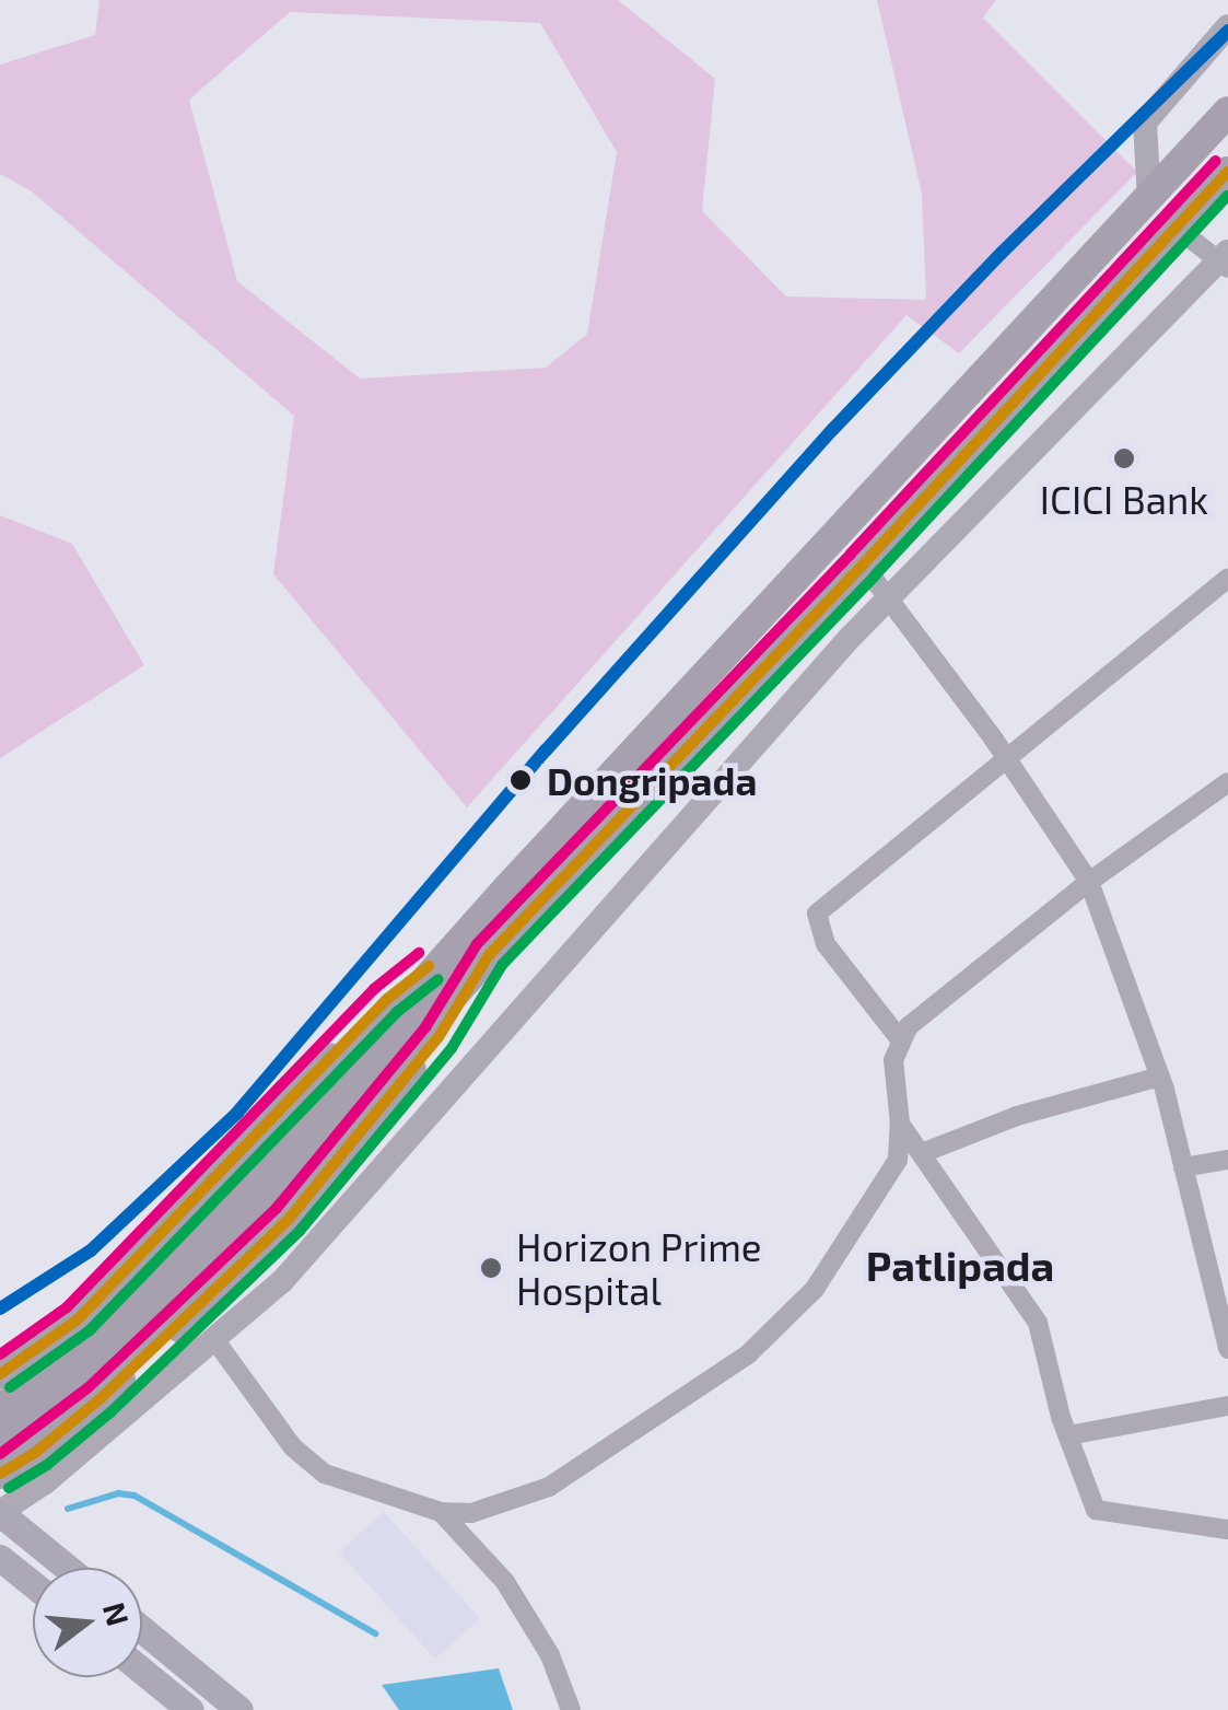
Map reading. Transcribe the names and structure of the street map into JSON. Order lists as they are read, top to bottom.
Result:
{
  "districts": ["Patlipada"],
  "places": ["ICICI Bank", "Dongripada", "Horizon Prime Hospital"],
  "north": "right"
}
